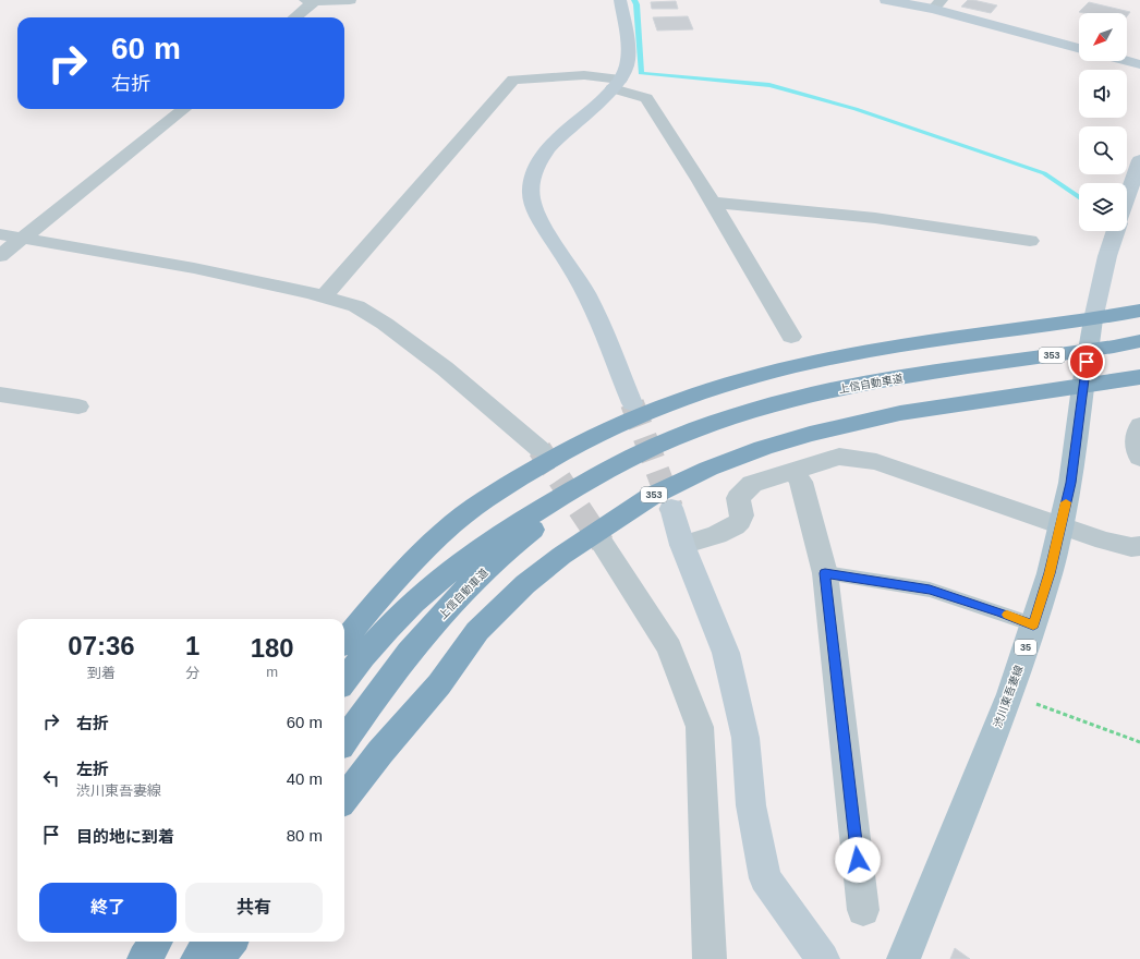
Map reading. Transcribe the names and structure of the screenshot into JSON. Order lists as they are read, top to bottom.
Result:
{
  "streets": {
    "highway": ["353", "上信自動車道"],
    "main road": ["35", "渋川東吾妻線"]
  },
  "crossings": [
    ["353", "渋川東吾妻線"]
  ],
  "north": "bottom left",
  "page": {
    "turn": ["60 m", "右折"],
    "eta": [
      "07:36",
      "到着",
      "1",
      "分",
      "180",
      "m"
    ],
    "list": [
      {
        "name": "右折",
        "value": "60 m"
      },
      {
        "name": "左折",
        "note": "渋川東吾妻線",
        "value": "40 m"
      },
      {
        "name": "目的地に到着",
        "value": "80 m"
      }
    ],
    "buttons": ["終了", "共有"]
  }
}
